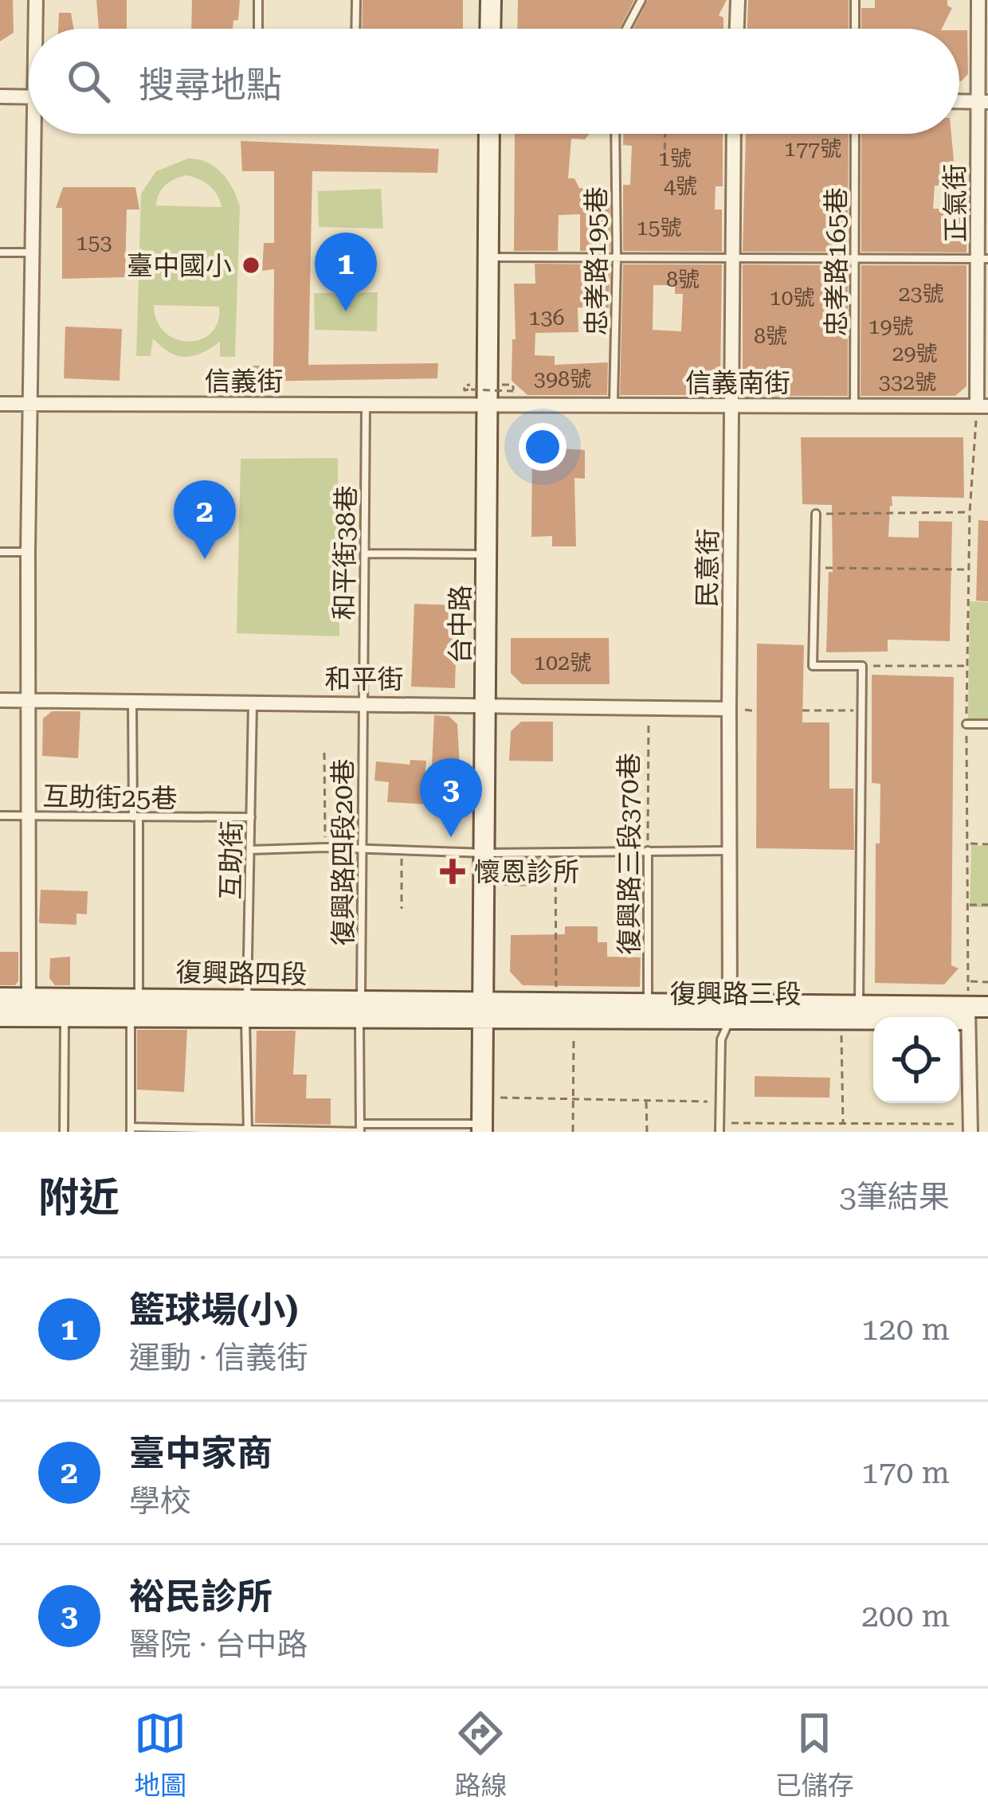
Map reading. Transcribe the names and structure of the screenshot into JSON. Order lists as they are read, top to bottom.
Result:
{
  "streets": {
    "main road": ["台中路", "復興路四段", "復興路三段"],
    "street": [
      "正氣街",
      "信義街",
      "信義南街",
      "民意街",
      "和平街"
    ],
    "lane": [
      "忠孝路195巷",
      "忠孝路165巷",
      "和平街38巷",
      "互助街25巷",
      "復興路四段20巷",
      "復興路三段370巷",
      "互助街"
    ]
  },
  "crossings": [
    ["正氣街", "信義南街"],
    ["忠孝路195巷", "信義南街"],
    ["忠孝路165巷", "信義南街"],
    ["信義街", "信義南街"],
    ["信義街", "和平街38巷"],
    ["信義街", "台中路"],
    ["信義南街", "民意街"],
    ["信義南街", "台中路"],
    ["和平街38巷", "和平街"],
    ["和平街38巷", "復興路四段20巷"],
    ["民意街", "和平街"],
    ["民意街", "復興路三段"],
    ["台中路", "和平街"],
    ["台中路", "復興路四段"],
    ["台中路", "復興路三段"],
    ["和平街", "復興路四段20巷"],
    ["和平街", "復興路三段370巷"],
    ["和平街", "互助街"],
    ["互助街25巷", "互助街"],
    ["復興路四段20巷", "復興路四段"],
    ["復興路三段370巷", "復興路三段"],
    ["互助街", "復興路四段"],
    ["復興路四段", "復興路三段"]
  ],
  "places": {
    "other": ["臺中國小"],
    "health": ["懷恩診所"]
  },
  "house_numbers": [
    "177號",
    "1號",
    "4號",
    "15號",
    "153",
    "8號",
    "23號",
    "10號",
    "136",
    "19號",
    "8號",
    "29號",
    "398號",
    "332號",
    "102號"
  ],
  "page": {
    "search": "搜尋地點",
    "pins": ["1", "2", "3"],
    "heading": ["附近", "3筆結果"],
    "list": [
      {
        "mark": "1",
        "name": "籃球場(小)",
        "note": "運動 · 信義街",
        "value": "120 m"
      },
      {
        "mark": "2",
        "name": "臺中家商",
        "note": "學校",
        "value": "170 m"
      },
      {
        "mark": "3",
        "name": "裕民診所",
        "note": "醫院 · 台中路",
        "value": "200 m"
      }
    ],
    "nav": ["地圖", "路線", "已儲存"]
  }
}
